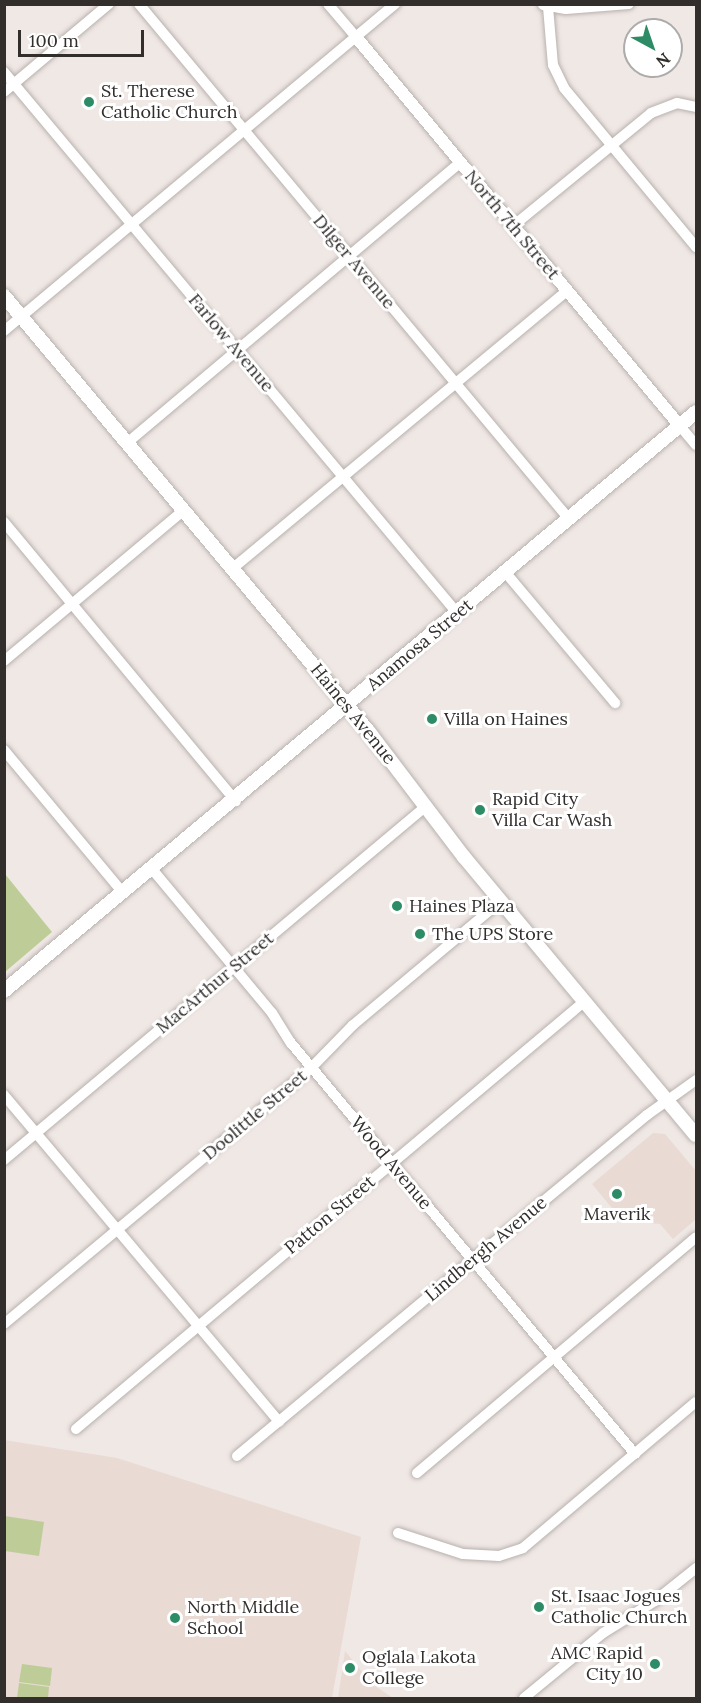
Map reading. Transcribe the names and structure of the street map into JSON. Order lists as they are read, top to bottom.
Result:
{
  "streets": {
    "main road": ["Anamosa Street", "Haines Avenue"],
    "street": [
      "North 7th Street",
      "Dilger Avenue",
      "Farlow Avenue",
      "MacArthur Street",
      "Doolittle Street",
      "Wood Avenue",
      "Patton Street",
      "Lindbergh Avenue"
    ]
  },
  "crossings": [
    ["North 7th Street", "Anamosa Street"],
    ["Dilger Avenue", "Anamosa Street"],
    ["Farlow Avenue", "Anamosa Street"],
    ["Anamosa Street", "Haines Avenue"],
    ["Anamosa Street", "Wood Avenue"],
    ["Haines Avenue", "MacArthur Street"],
    ["Haines Avenue", "Doolittle Street"],
    ["Haines Avenue", "Patton Street"],
    ["Haines Avenue", "Lindbergh Avenue"],
    ["MacArthur Street", "Wood Avenue"],
    ["Doolittle Street", "Wood Avenue"],
    ["Wood Avenue", "Patton Street"],
    ["Wood Avenue", "Lindbergh Avenue"]
  ],
  "places": [
    "St. Therese Catholic Church",
    "Villa on Haines",
    "Rapid City Villa Car Wash",
    "Haines Plaza",
    "The UPS Store",
    "Maverik",
    "St. Isaac Jogues Catholic Church",
    "North Middle School",
    "AMC Rapid City 10",
    "Oglala Lakota College"
  ],
  "scale_bar": "100 m",
  "north": "bottom right"
}
